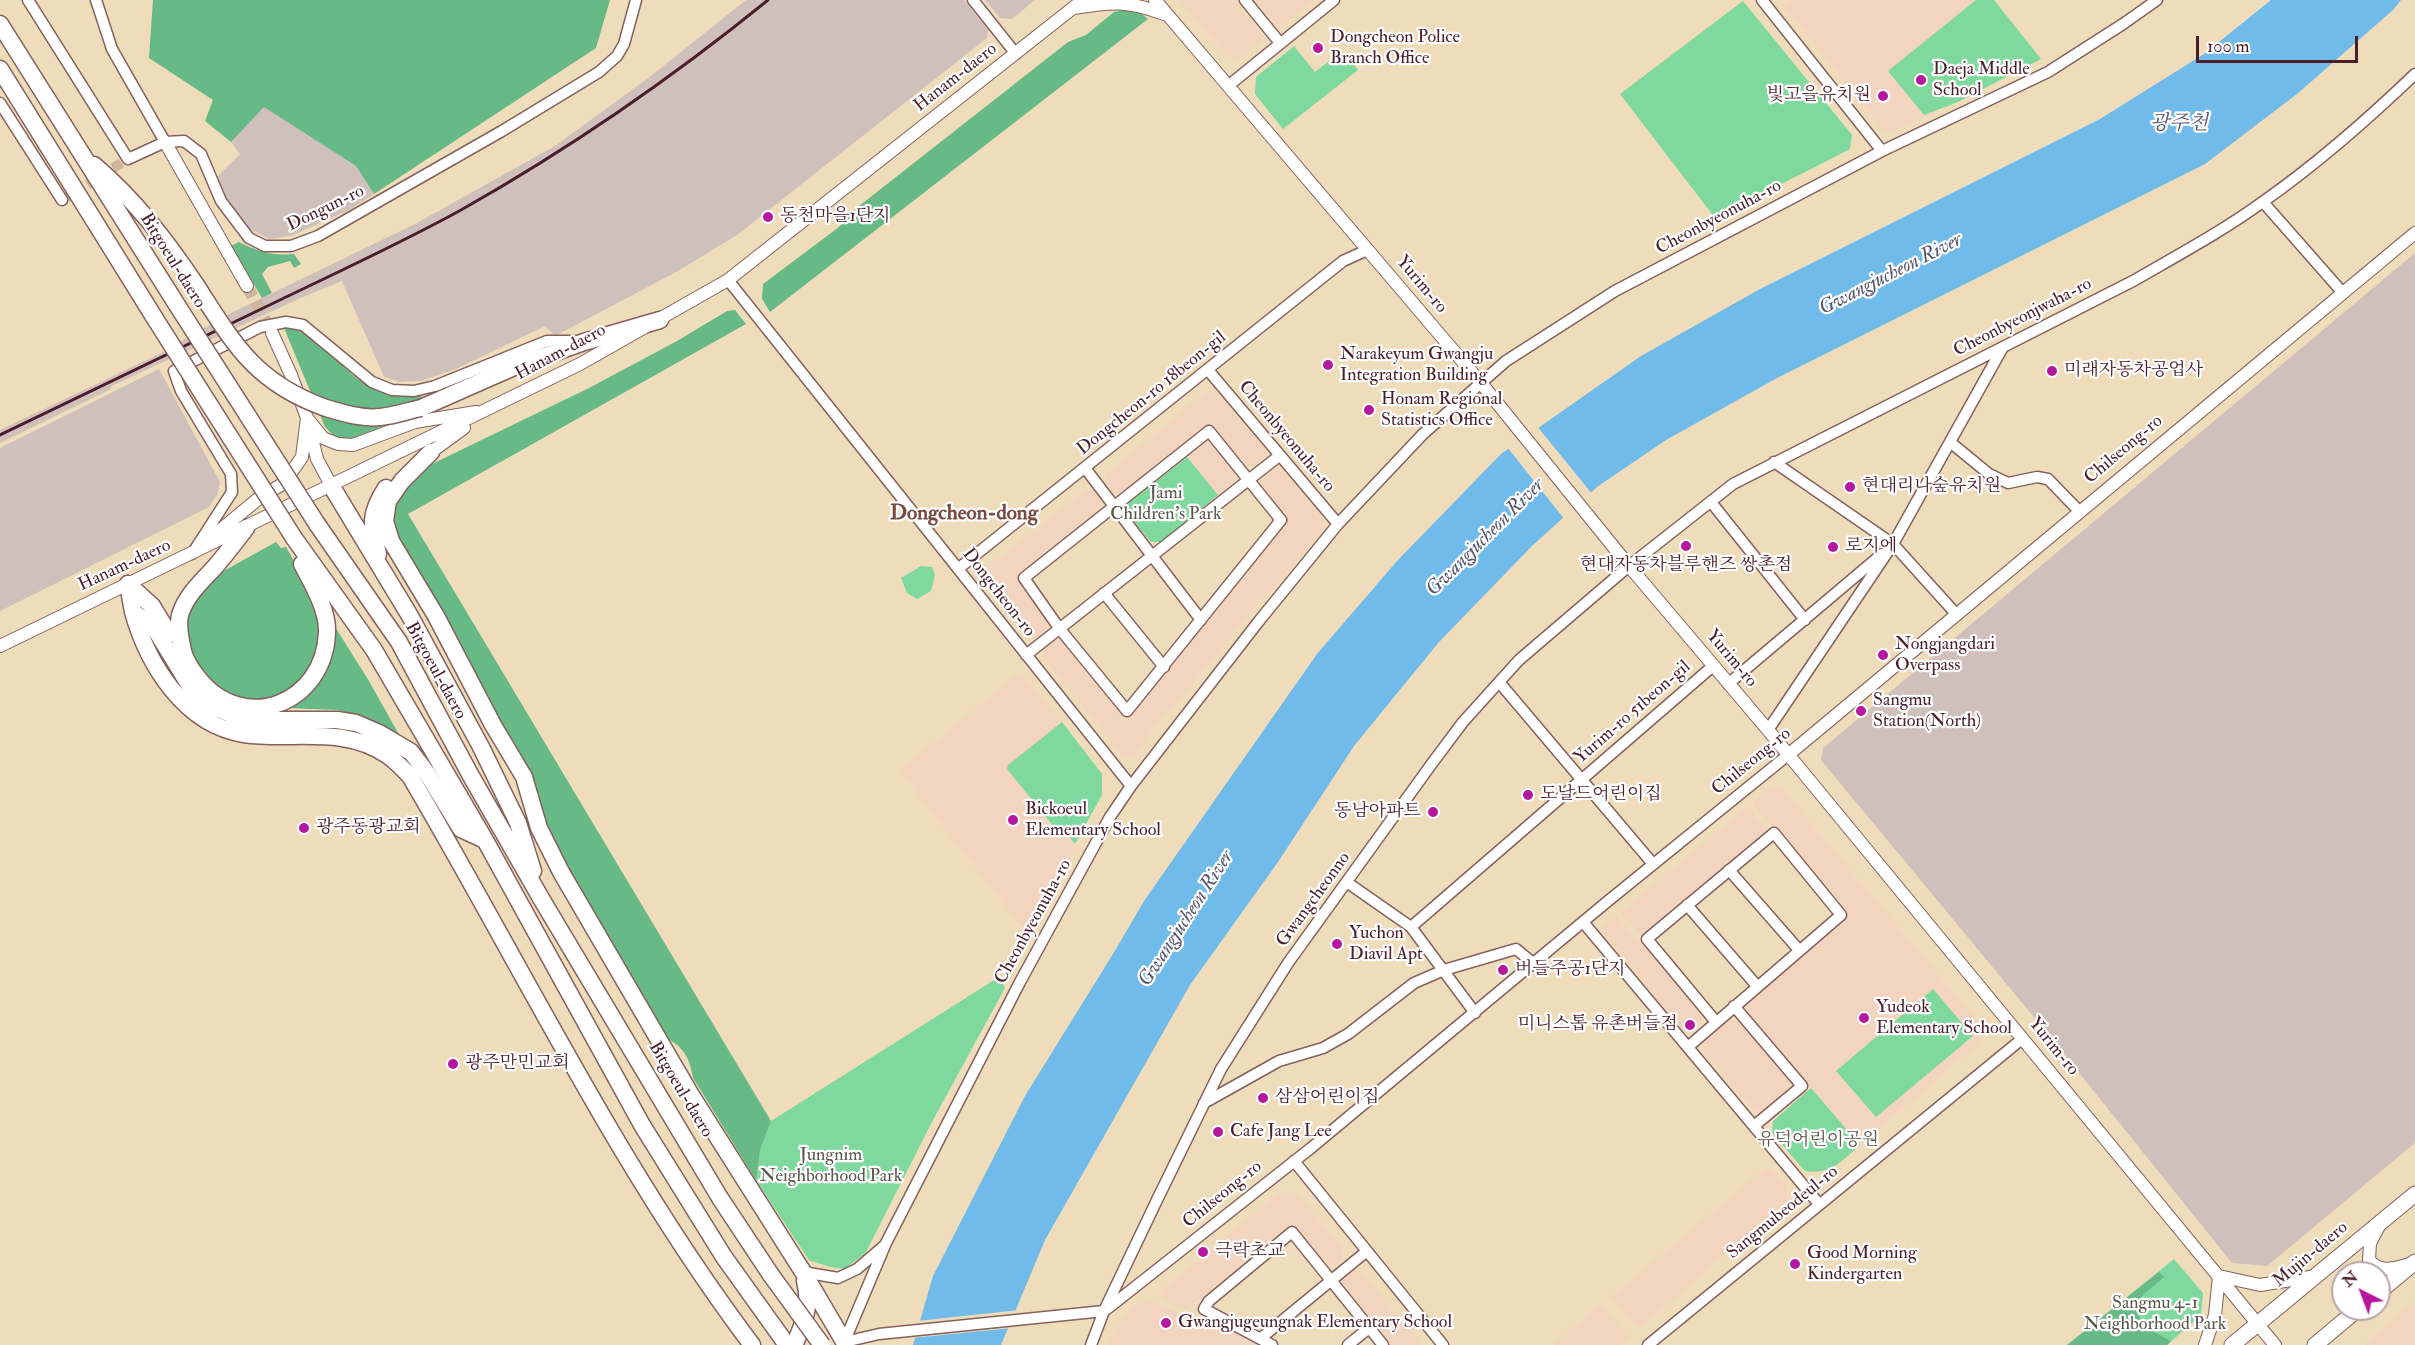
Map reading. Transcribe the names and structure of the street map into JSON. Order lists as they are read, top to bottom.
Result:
{
  "streets": {
    "highway": ["Bitgoeul-daero"],
    "main road": ["Mujin-daero"],
    "street": [
      "Hanam-daero",
      "Dongun-ro",
      "Cheonbyeonuha-ro",
      "Yurim-ro",
      "Cheonbyeonjwaha-ro",
      "Dongcheon-ro 18beon-gil",
      "Chilseong-ro",
      "Dongcheon-ro",
      "Yurim-ro 51beon-gil",
      "Gwangcheonno",
      "Sangmubeodeul-ro"
    ]
  },
  "crossings": [
    ["Hanam-daero", "Dongcheon-ro"],
    ["Cheonbyeonuha-ro", "Yurim-ro"],
    ["Cheonbyeonuha-ro", "Dongcheon-ro 18beon-gil"],
    ["Cheonbyeonuha-ro", "Dongcheon-ro"],
    ["Yurim-ro", "Cheonbyeonjwaha-ro"],
    ["Yurim-ro", "Dongcheon-ro 18beon-gil"],
    ["Yurim-ro", "Chilseong-ro"],
    ["Yurim-ro", "Yurim-ro 51beon-gil"],
    ["Yurim-ro", "Gwangcheonno"],
    ["Yurim-ro", "Sangmubeodeul-ro"],
    ["Yurim-ro", "Mujin-daero"],
    ["Cheonbyeonjwaha-ro", "Gwangcheonno"],
    ["Dongcheon-ro 18beon-gil", "Dongcheon-ro"],
    ["Chilseong-ro", "Gwangcheonno"]
  ],
  "districts": ["Dongcheon-dong"],
  "water": ["광주천", "Gwangjucheon River"],
  "parks": [
    "Jami Children's Park",
    "유덕어린이공원",
    "Jungnim Neighborhood Park",
    "Sangmu 4-1 Neighborhood Park"
  ],
  "places": [
    "Dongcheon Police Branch Office",
    "Daeja Middle School",
    "빛고을유치원",
    "동천마을1단지",
    "Narakeyum Gwangju Integration Building",
    "미래자동차공업사",
    "Honam Regional Statistics Office",
    "현대리나숲유치원",
    "현대자동차블루핸즈 쌍촌점",
    "로지에",
    "Nongjangdari Overpass",
    "Sangmu Station(North)",
    "도날드어린이집",
    "동남아파트",
    "Bickoeul Elementary School",
    "광주동광교회",
    "Yuchon Diavil Apt",
    "버들주공1단지",
    "Yudeok Elementary School",
    "미니스톱 유촌버들점",
    "광주만민교회",
    "삼삼어린이집",
    "Cafe Jang Lee",
    "극락초교",
    "Good Morning Kindergarten",
    "Gwangjugeungnak Elementary School"
  ],
  "scale_bar": "100 m",
  "north": "top left"
}
